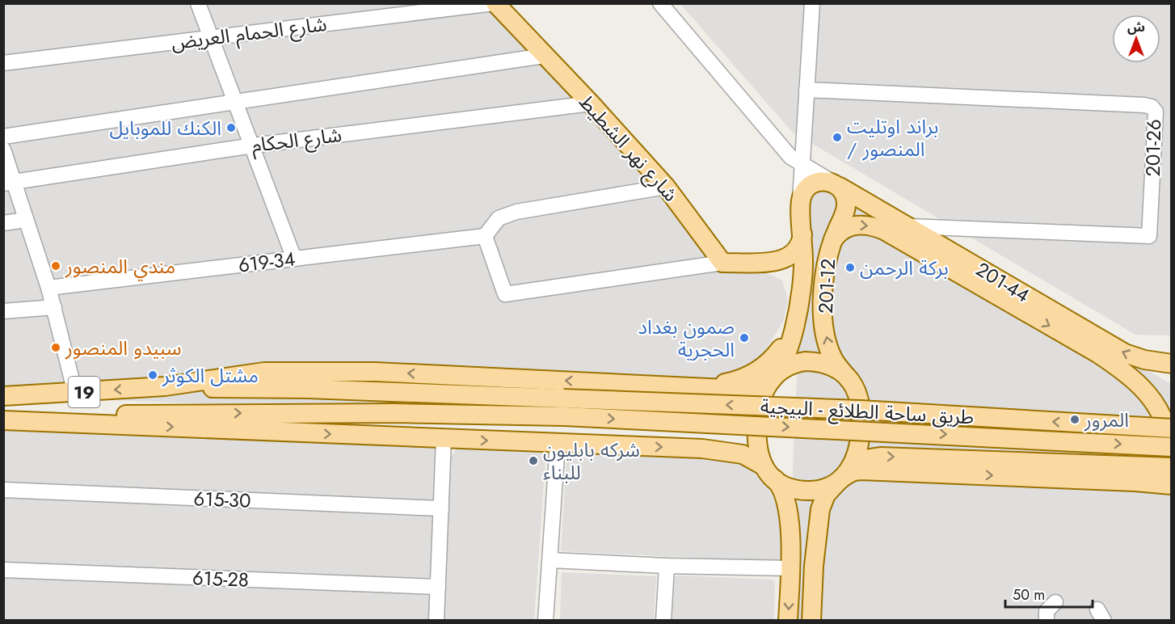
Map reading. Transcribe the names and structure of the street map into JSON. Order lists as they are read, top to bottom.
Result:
{
  "streets": {
    "main road": [
      "شارع نهر الشطيط",
      "201-44",
      "201-12",
      "19",
      "طريق ساحة الطلائع - البيجية"
    ],
    "street": [
      "شارع الحمام العريض",
      "شارع الحكام",
      "201-26",
      "619-34",
      "615-30",
      "615-28"
    ]
  },
  "crossings": [
    ["شارع الحمام العريض", "شارع نهر الشطيط"],
    ["شارع الحكام", "شارع نهر الشطيط"],
    ["201-26", "201-44"],
    ["201-26", "201-12"],
    ["201-44", "201-12"]
  ],
  "places": [
    "الكنك للموبايل",
    "براند اوتليت / المنصور",
    "مندي المنصور",
    "بركة الرحمن",
    "صمون بغداد الحجرية",
    "سبيدو المنصور",
    "مشتل الكوثر",
    "المرور",
    "شركه بابليون للبناء"
  ],
  "scale_bar": "50 m",
  "north": "top"
}
